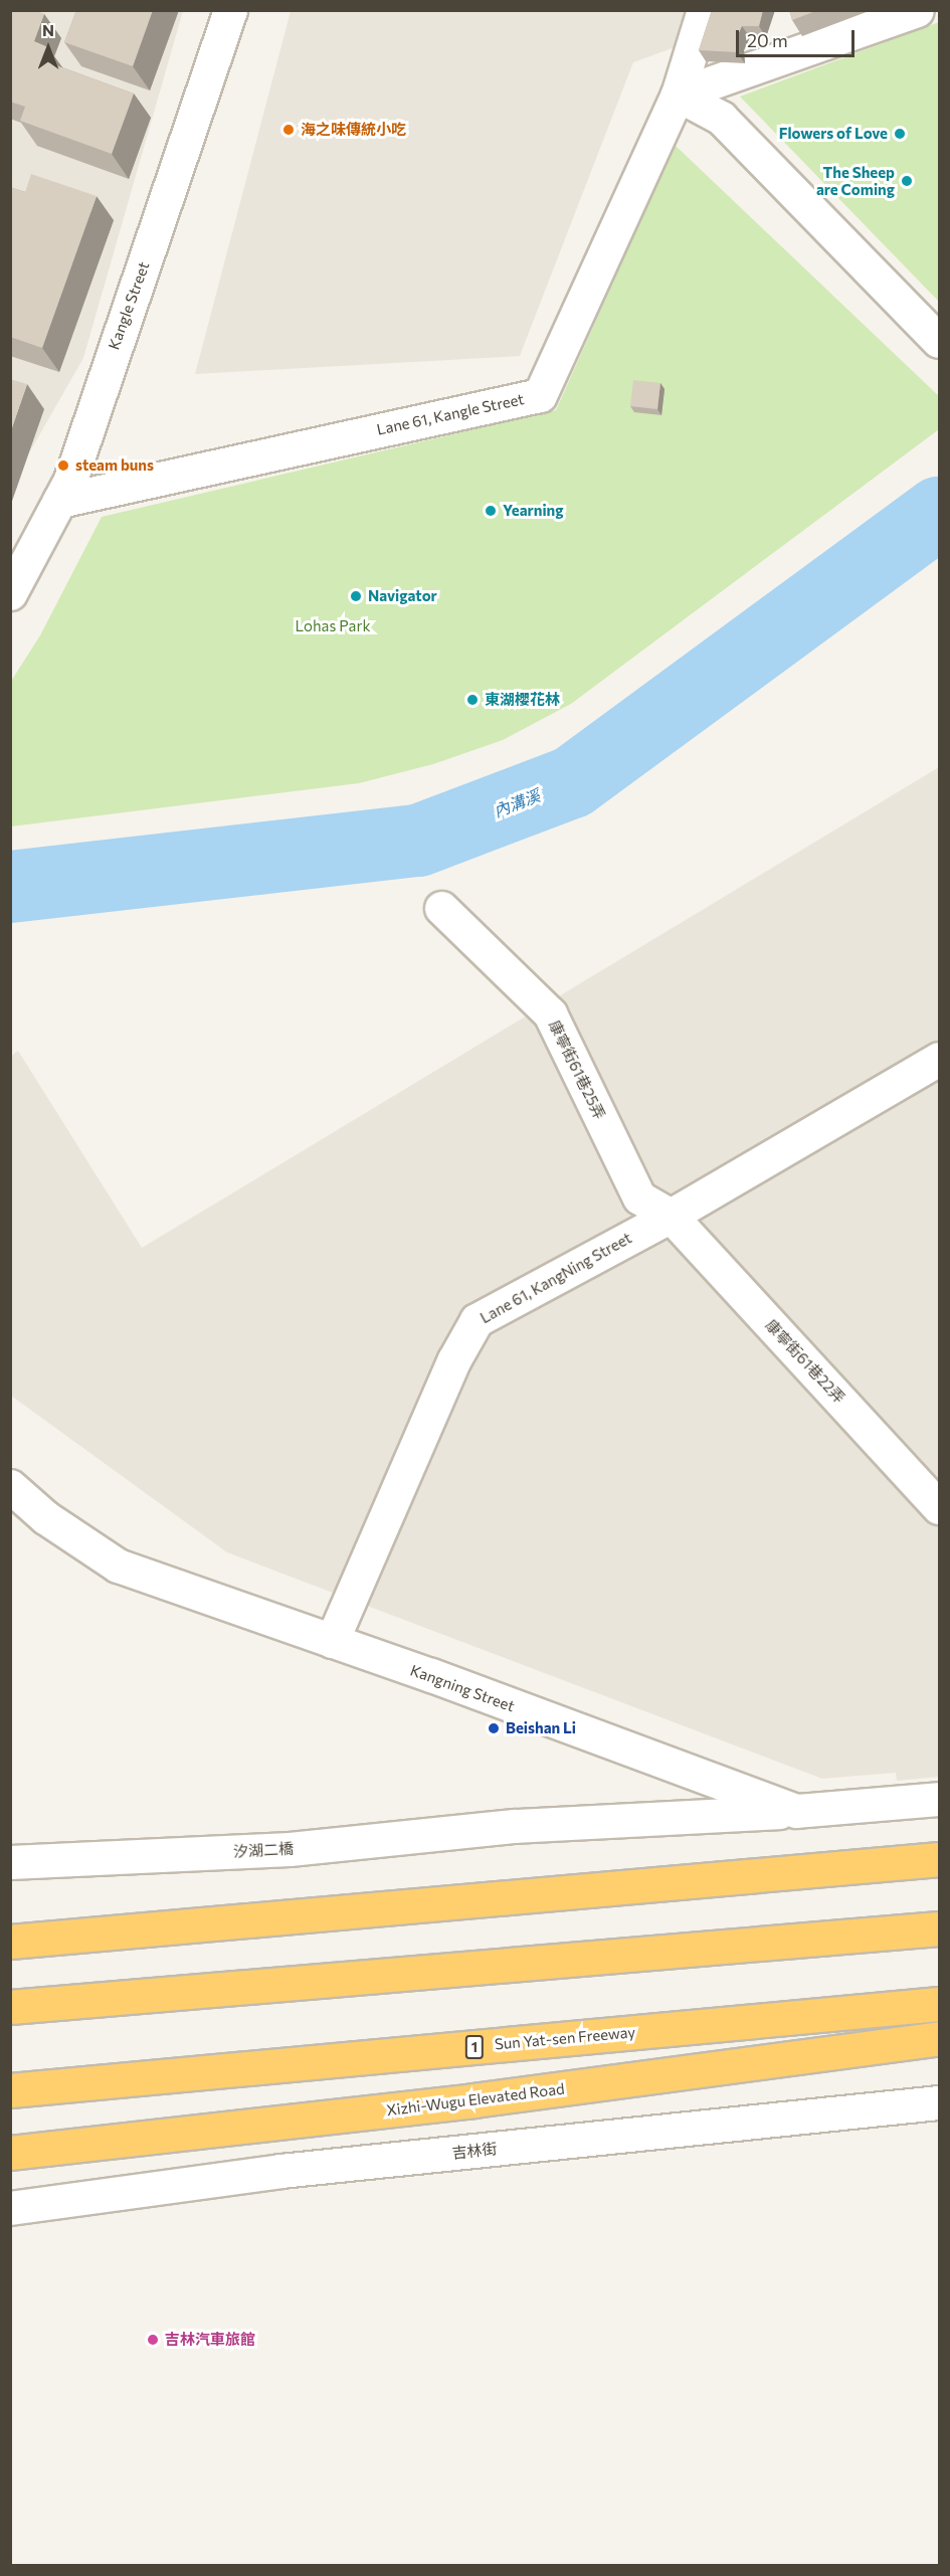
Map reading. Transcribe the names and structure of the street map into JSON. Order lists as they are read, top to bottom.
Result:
{
  "streets": {
    "highway": ["Sun Yat-sen Freeway", "1", "Xizhi-Wugu Elevated Road"],
    "street": [
      "Kangle Street",
      "Lane 61, Kangle Street",
      "康寧街61巷25弄",
      "Lane 61, KangNing Street",
      "康寧街61巷22弄",
      "Kangning Street",
      "汐湖二橋",
      "吉林街"
    ]
  },
  "crossings": [
    ["Kangle Street", "Lane 61, Kangle Street"],
    ["康寧街61巷25弄", "Lane 61, KangNing Street"],
    ["康寧街61巷25弄", "康寧街61巷22弄"],
    ["Lane 61, KangNing Street", "康寧街61巷22弄"],
    ["Lane 61, KangNing Street", "Kangning Street"],
    ["Kangning Street", "汐湖二橋"]
  ],
  "water": ["內溝溪"],
  "parks": ["Lohas Park"],
  "places": [
    "海之味傳統小吃",
    "Flowers of Love",
    "The Sheep are Coming",
    "steam buns",
    "Yearning",
    "Navigator",
    "東湖櫻花林",
    "Beishan Li",
    "吉林汽車旅館"
  ],
  "scale_bar": "20 m",
  "north": "top"
}
